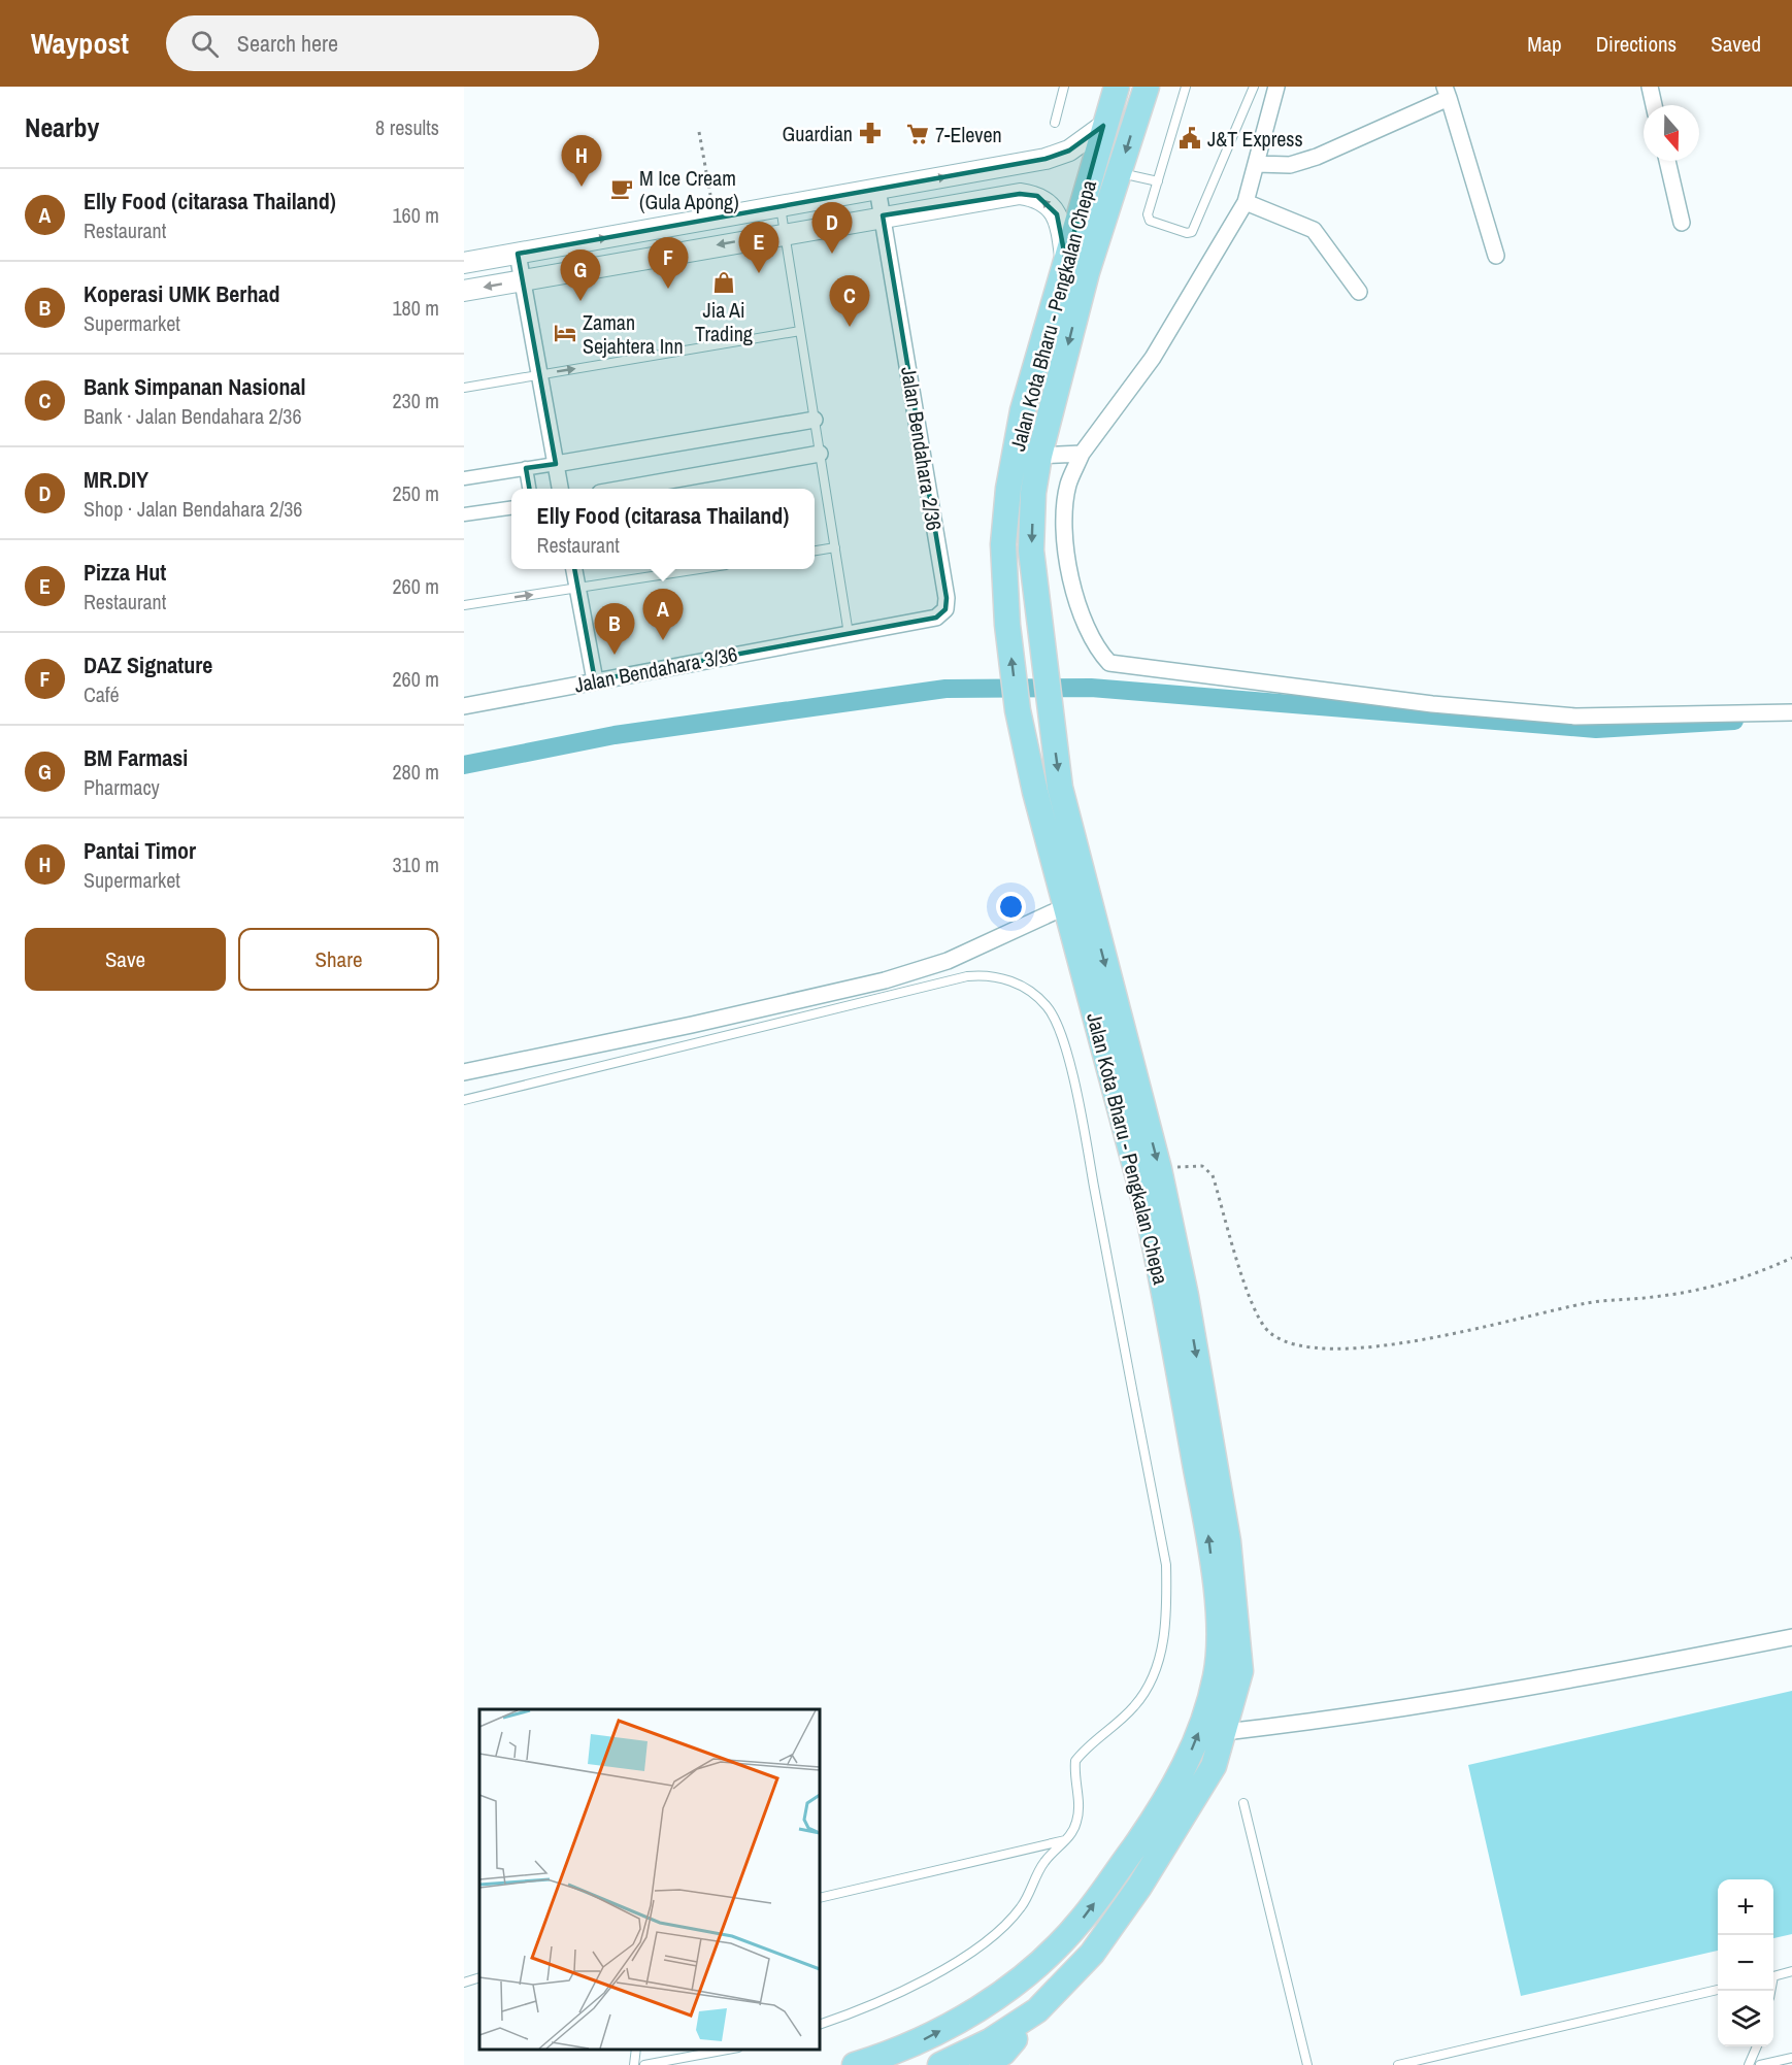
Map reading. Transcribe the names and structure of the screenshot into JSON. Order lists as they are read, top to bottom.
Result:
{
  "streets": {
    "main road": ["Jalan Kota Bharu - Pengkalan Chepa"],
    "street": ["Jalan Bendahara 2/36", "Jalan Bendahara 3/36"]
  },
  "crossings": [
    ["Jalan Bendahara 2/36", "Jalan Bendahara 3/36"]
  ],
  "places": {
    "pharmacy": ["Guardian"],
    "supermarket": ["7-Eleven"],
    "public building": ["J&T Express"],
    "cafe": ["M Ice Cream (Gula Apong)"],
    "shop": ["Jia Ai Trading"],
    "hotel": ["Zaman Sejahtera Inn"]
  },
  "north": "bottom",
  "page": {
    "header": "Waypost",
    "search": "Search here",
    "nav": ["Map", "Directions", "Saved"],
    "heading": ["Nearby", "8 results"],
    "pins": [
      "H",
      "D",
      "E",
      "F",
      "G",
      "C",
      "A",
      "B"
    ],
    "list": [
      {
        "mark": "A",
        "name": "Elly Food (citarasa Thailand)",
        "note": "Restaurant",
        "value": "160 m"
      },
      {
        "mark": "B",
        "name": "Koperasi UMK Berhad",
        "note": "Supermarket",
        "value": "180 m"
      },
      {
        "mark": "C",
        "name": "Bank Simpanan Nasional",
        "note": "Bank · Jalan Bendahara 2/36",
        "value": "230 m"
      },
      {
        "mark": "D",
        "name": "MR.DIY",
        "note": "Shop · Jalan Bendahara 2/36",
        "value": "250 m"
      },
      {
        "mark": "E",
        "name": "Pizza Hut",
        "note": "Restaurant",
        "value": "260 m"
      },
      {
        "mark": "F",
        "name": "DAZ Signature",
        "note": "Café",
        "value": "260 m"
      },
      {
        "mark": "G",
        "name": "BM Farmasi",
        "note": "Pharmacy",
        "value": "280 m"
      },
      {
        "mark": "H",
        "name": "Pantai Timor",
        "note": "Supermarket",
        "value": "310 m"
      }
    ],
    "popup": ["Elly Food (citarasa Thailand)", "Restaurant"],
    "buttons": ["Save", "Share"],
    "map_buttons": ["+", "−"]
  }
}
